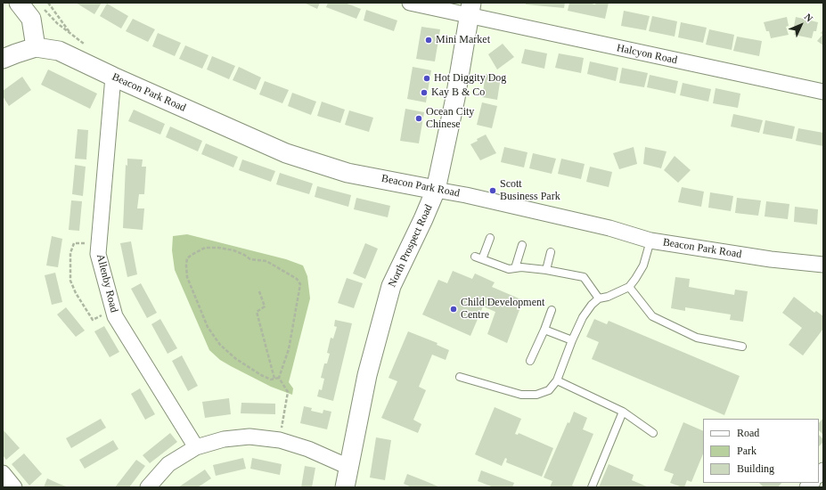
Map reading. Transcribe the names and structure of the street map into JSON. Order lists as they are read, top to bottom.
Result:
{
  "streets": {
    "street": [
      "Halcyon Road",
      "Beacon Park Road",
      "North Prospect Road",
      "Allenby Road"
    ]
  },
  "crossings": [
    ["Halcyon Road", "North Prospect Road"],
    ["Beacon Park Road", "North Prospect Road"],
    ["Beacon Park Road", "Allenby Road"]
  ],
  "places": [
    "Mini Market",
    "Hot Diggity Dog",
    "Kay B & Co",
    "Ocean City Chinese",
    "Scott Business Park",
    "Child Development Centre"
  ],
  "legend": ["Road", "Park", "Building"],
  "north": "top right"
}
